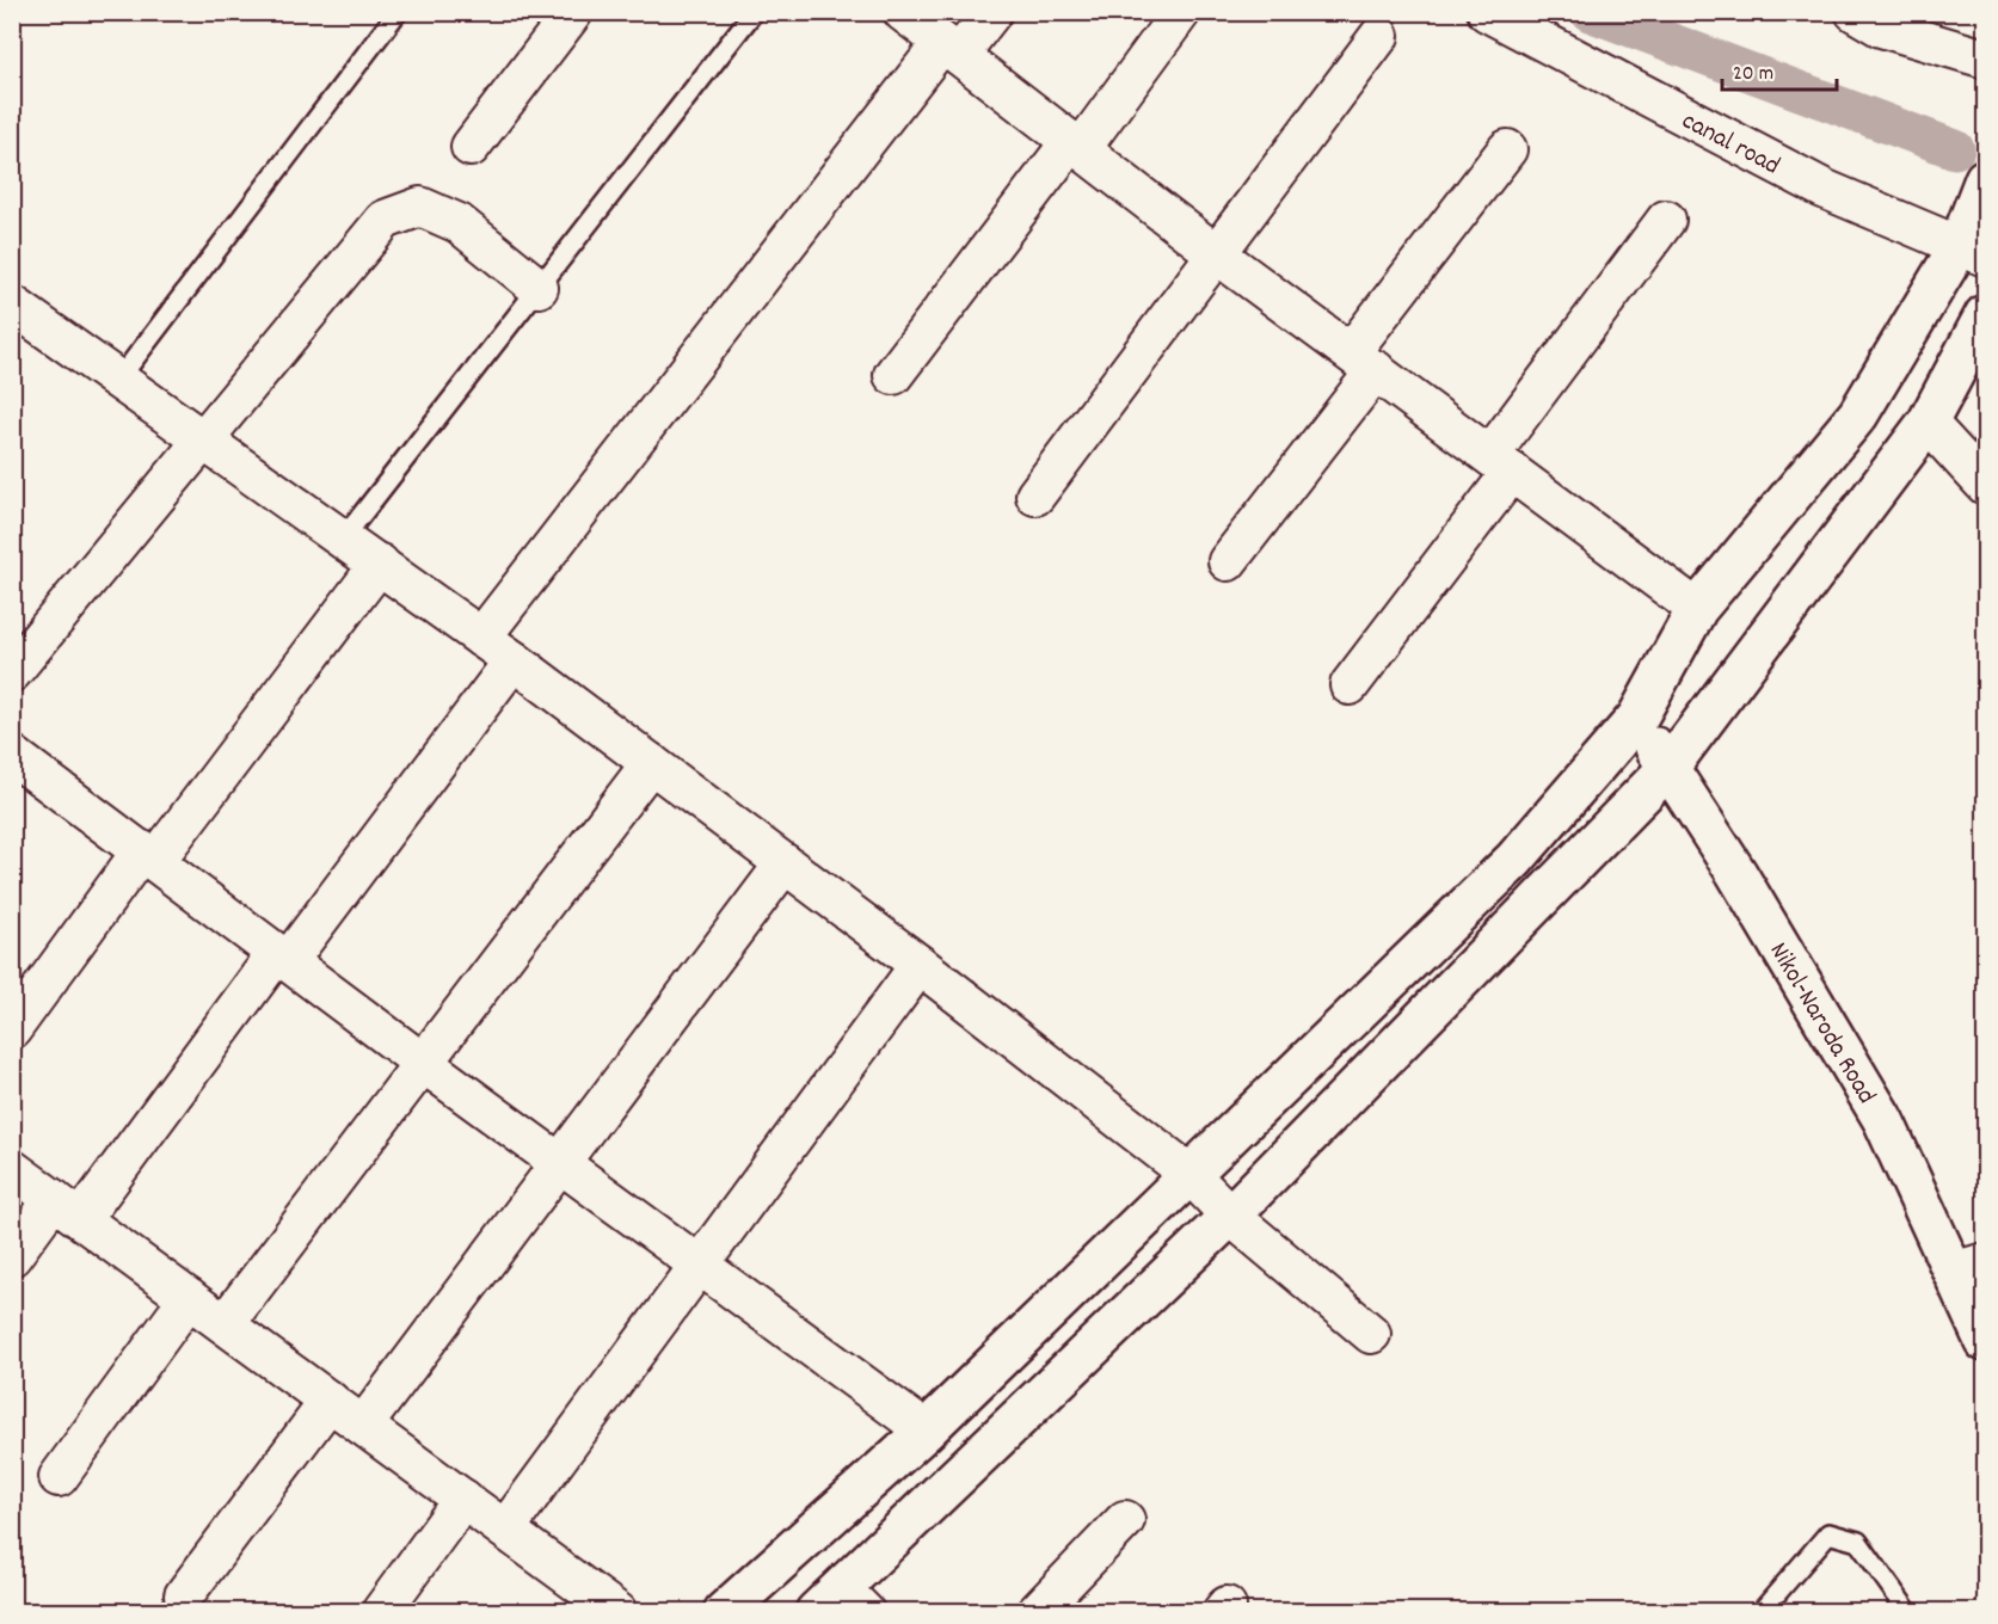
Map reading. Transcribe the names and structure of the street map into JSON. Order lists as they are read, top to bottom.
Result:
{
  "streets": {
    "street": ["canal road", "Nikol-Naroda Road"]
  },
  "scale_bar": "20 m"
}
